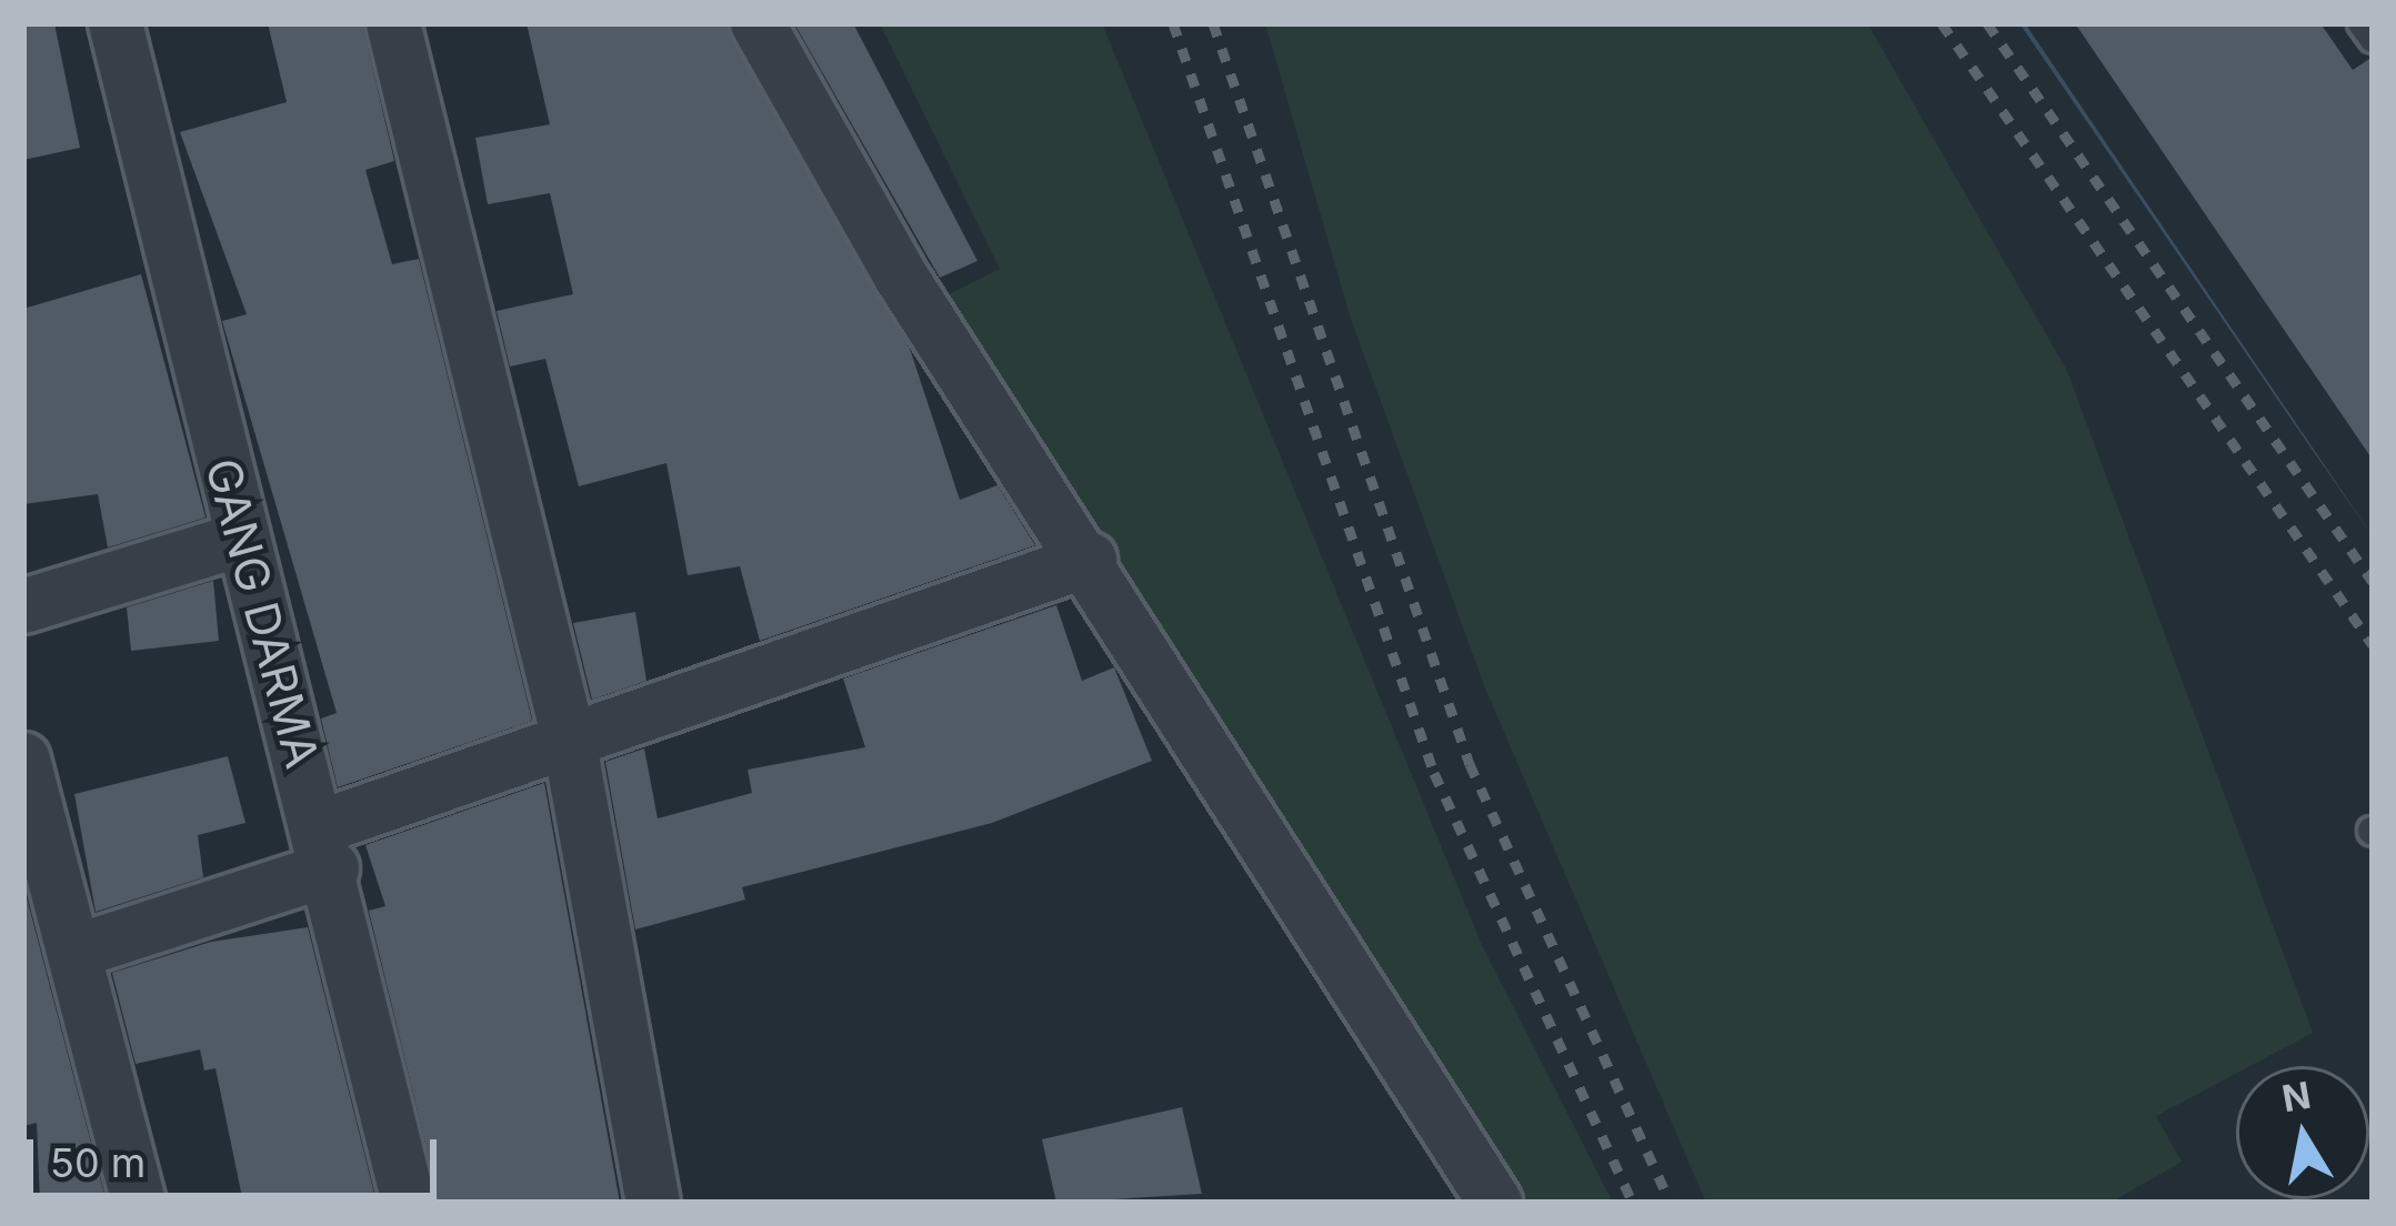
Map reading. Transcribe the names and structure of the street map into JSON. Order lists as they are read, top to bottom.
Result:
{
  "streets": {
    "street": ["GANG DARMA"]
  },
  "scale_bar": "50 m",
  "north": "top"
}
